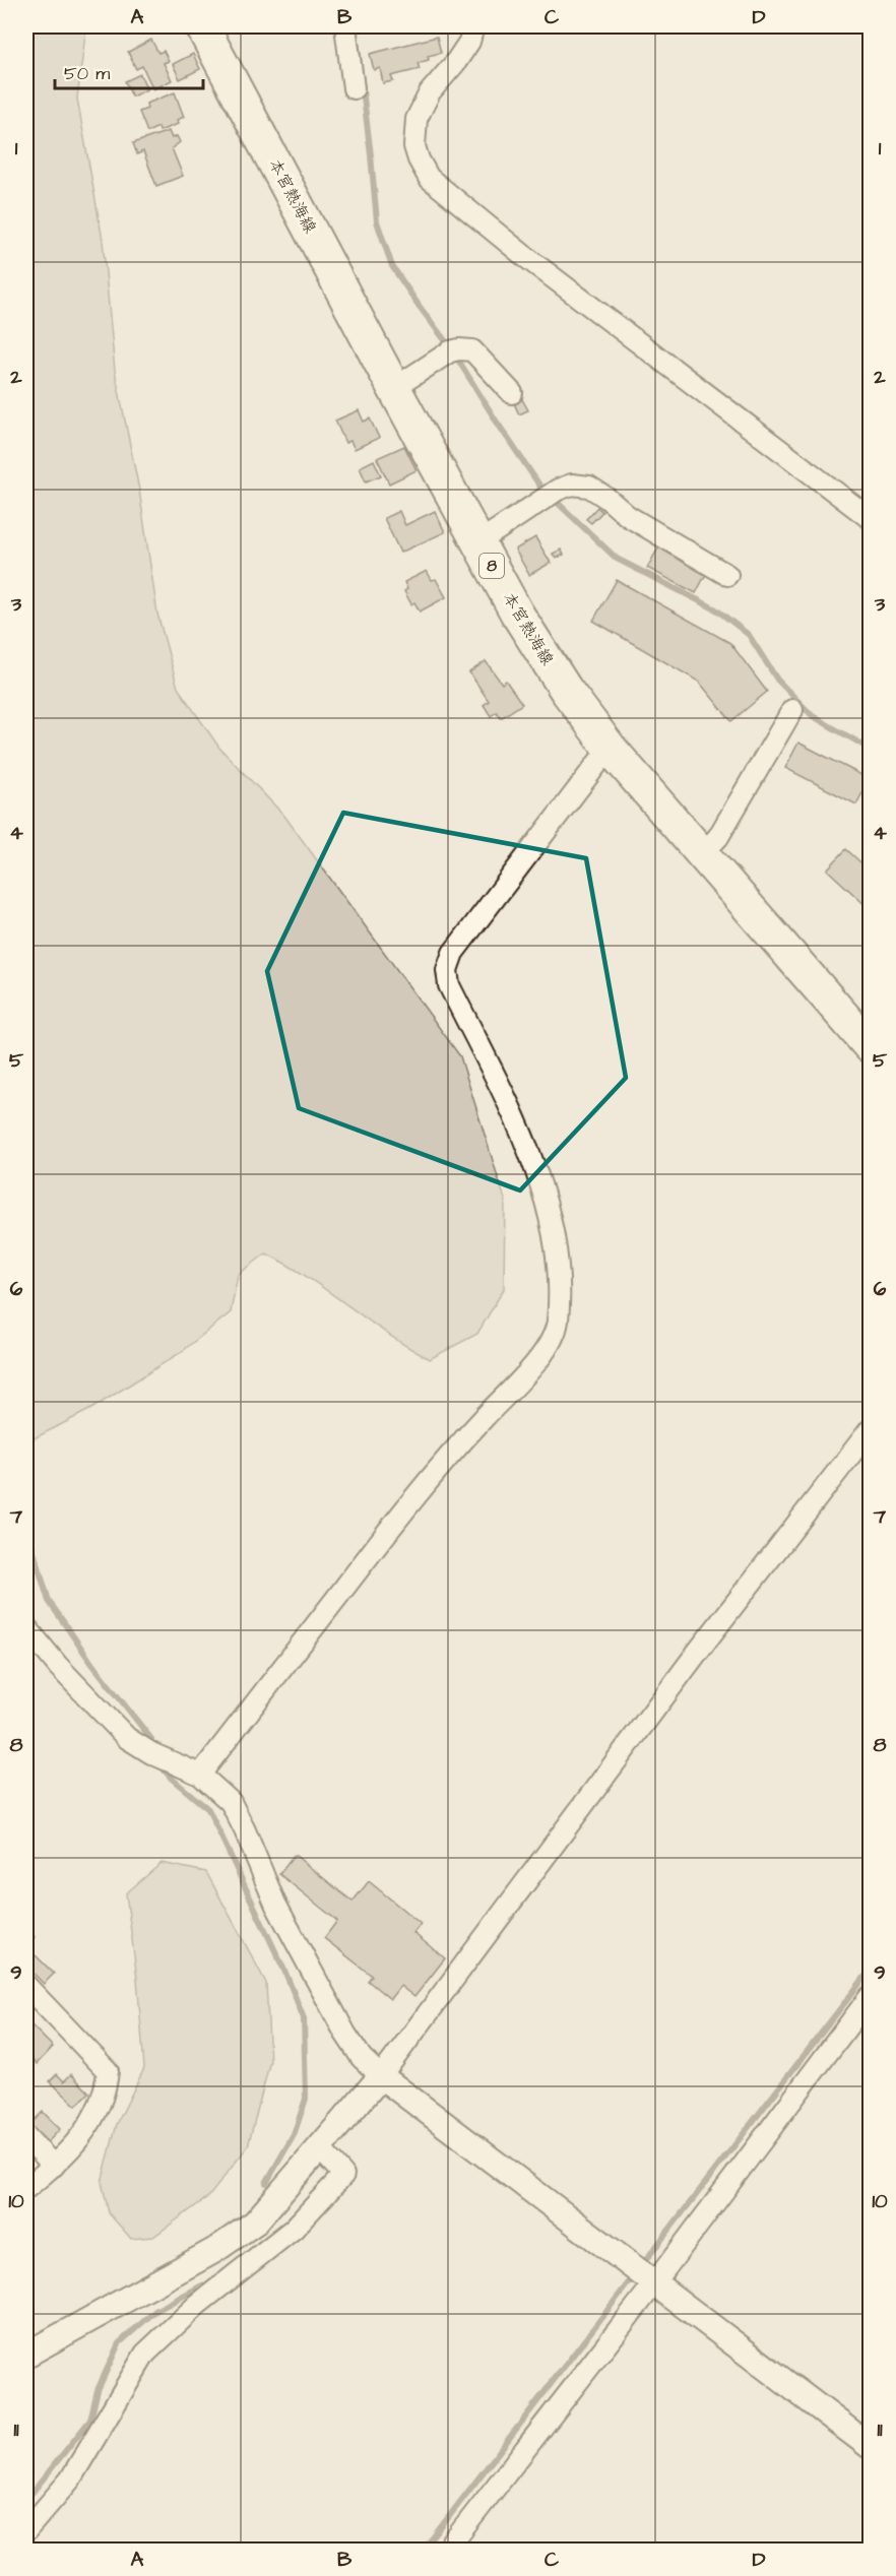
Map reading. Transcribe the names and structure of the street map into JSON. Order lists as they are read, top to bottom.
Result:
{
  "streets": {
    "main road": ["本宮熱海線", "8"]
  },
  "scale_bar": "50 m",
  "grid": {
    "columns": [
      "A",
      "B",
      "C",
      "D"
    ],
    "rows": [
      "1",
      "2",
      "3",
      "4",
      "5",
      "6",
      "7",
      "8",
      "9",
      "10",
      "11"
    ]
  }
}
